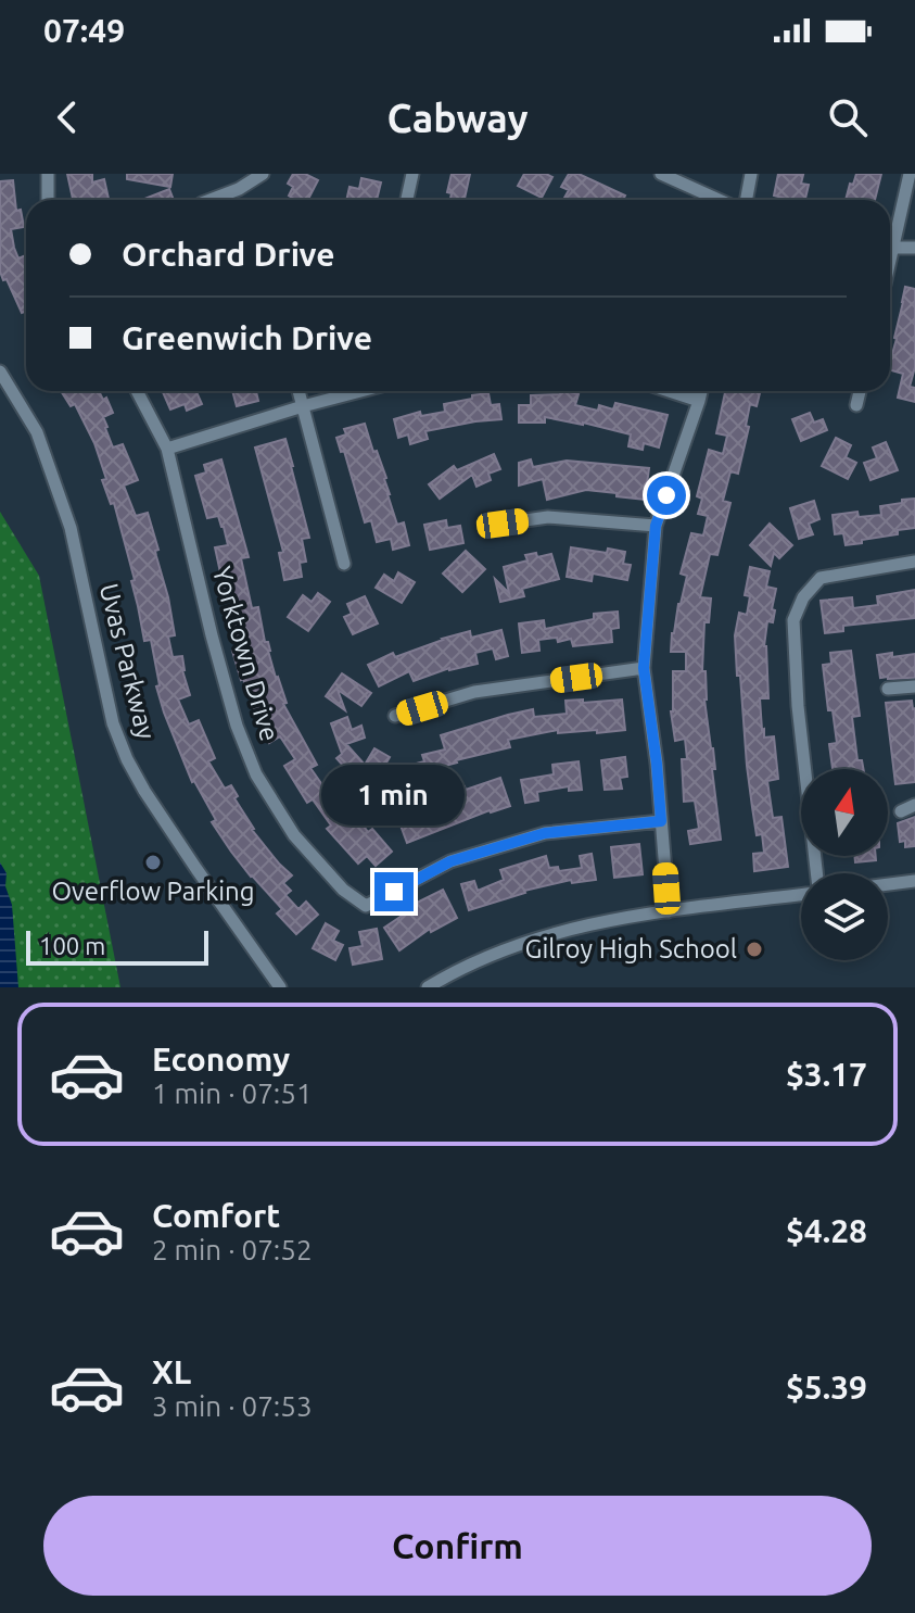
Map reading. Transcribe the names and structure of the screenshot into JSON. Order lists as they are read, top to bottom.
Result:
{
  "streets": {
    "street": ["Yorktown Drive", "Uvas Parkway"]
  },
  "places": ["Overflow Parking", "Gilroy High School"],
  "scale_bar": "100 m",
  "north": "top",
  "page": {
    "status": "07:49",
    "header": "Cabway",
    "banner": ["Orchard Drive", "Greenwich Drive"],
    "bubble": "1 min",
    "scale": "100 m",
    "list": [
      {
        "name": "Economy",
        "note": "1 min · 07:51",
        "value": "$3.17"
      },
      {
        "name": "Comfort",
        "note": "2 min · 07:52",
        "value": "$4.28"
      },
      {
        "name": "XL",
        "note": "3 min · 07:53",
        "value": "$5.39"
      }
    ],
    "buttons": "Confirm"
  }
}
